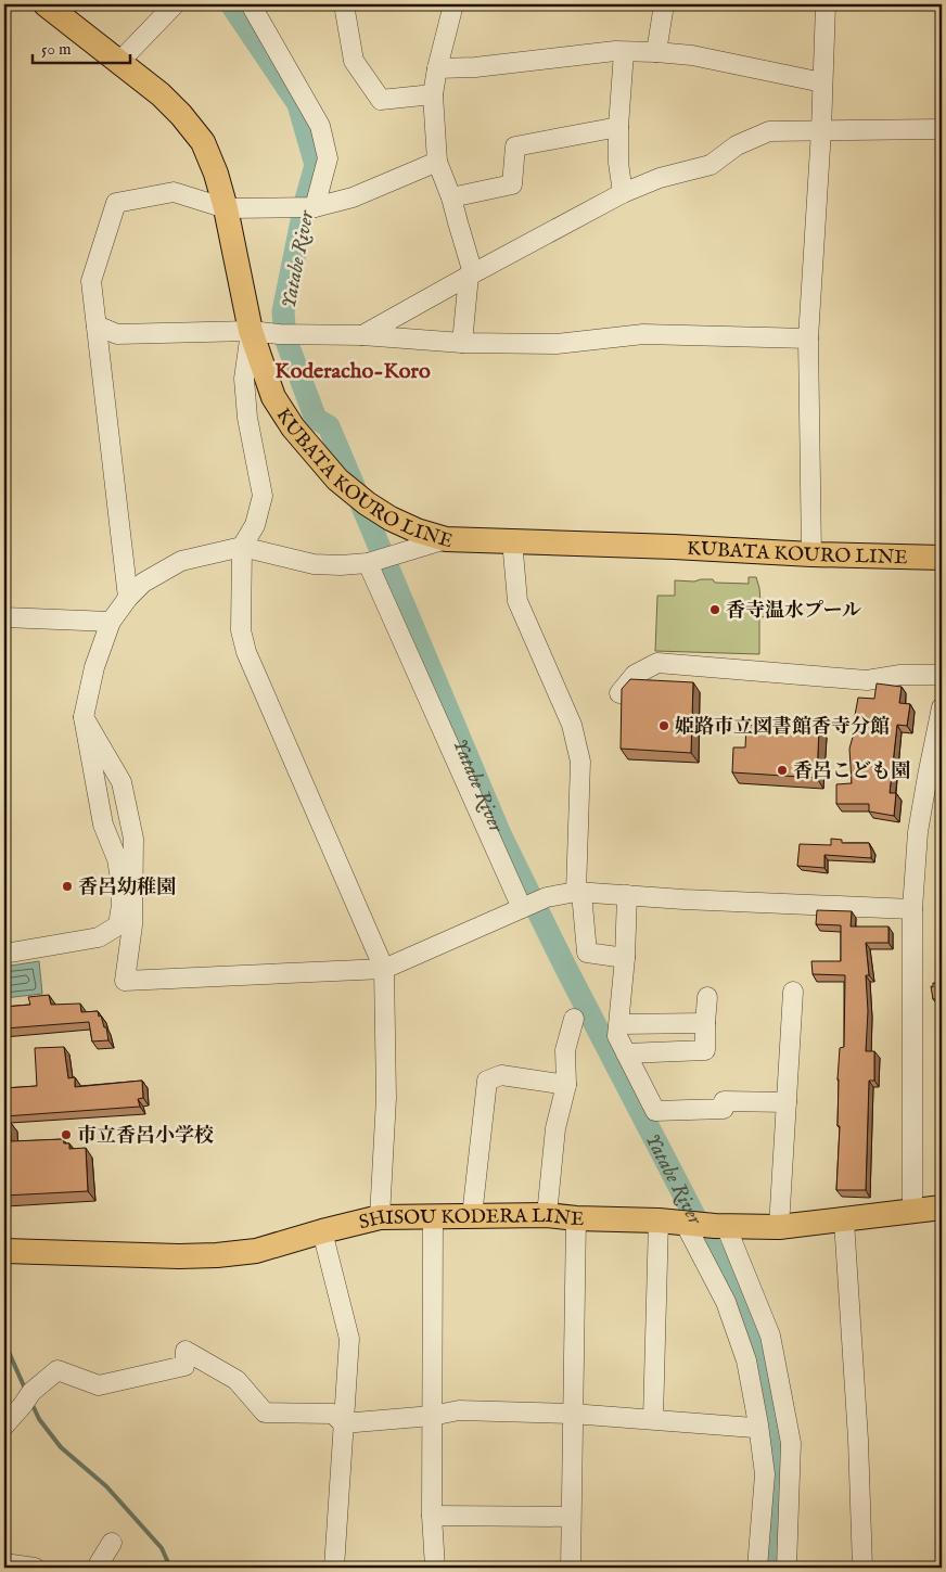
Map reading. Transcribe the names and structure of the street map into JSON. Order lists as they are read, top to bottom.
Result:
{
  "streets": {
    "main road": ["KUBATA KOURO LINE", "SHISOU KODERA LINE"]
  },
  "districts": ["Koderacho-Koro"],
  "water": ["Yatabe River"],
  "places": [
    "香寺温水プール",
    "姫路市立図書館香寺分館",
    "香呂こども園",
    "香呂幼稚園",
    "市立香呂小学校"
  ],
  "scale_bar": "50 m"
}
